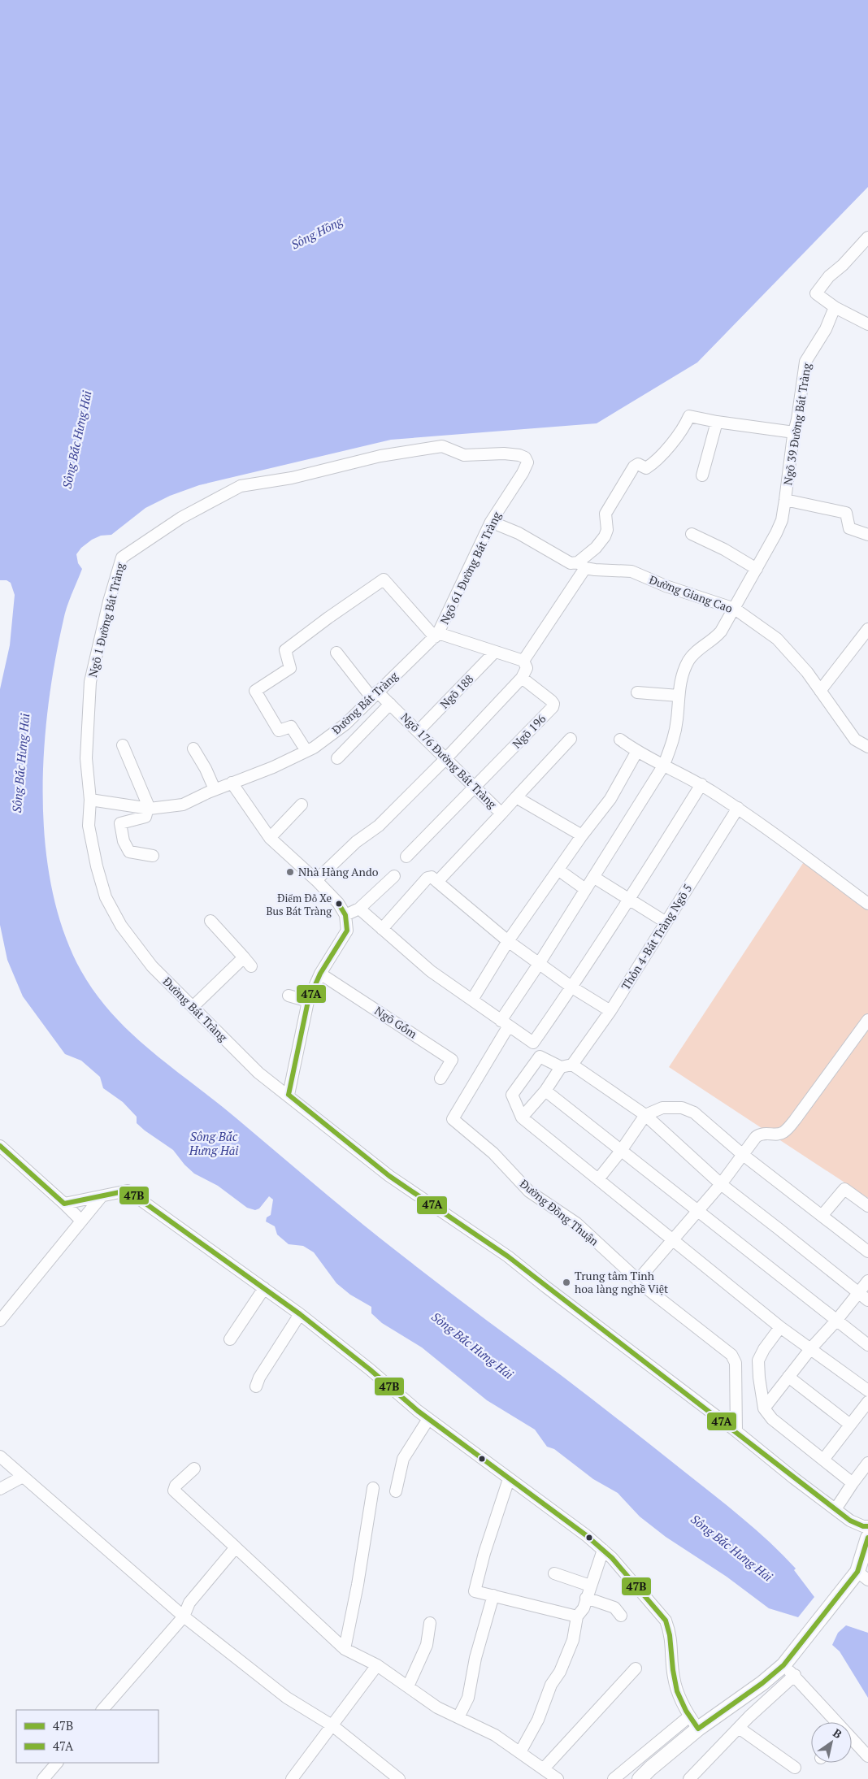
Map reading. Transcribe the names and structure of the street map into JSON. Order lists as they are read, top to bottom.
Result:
{
  "streets": {
    "street": [
      "Ngõ 39 Đường Bát Tràng",
      "Ngõ 61 Đường Bát Tràng",
      "Đường Giang Cao",
      "Ngõ 1 Đường Bát Tràng",
      "Ngõ 188",
      "Đường Bát Tràng",
      "Ngõ 196",
      "Ngõ 176 Đường Bát Tràng",
      "Thôn 4-Bát Tràng Ngõ 5",
      "Ngõ Gốm",
      "Đường Đồng Thuận"
    ]
  },
  "crossings": [
    ["Ngõ 39 Đường Bát Tràng", "Đường Giang Cao"],
    ["Ngõ 39 Đường Bát Tràng", "Đường Đồng Thuận"],
    ["Ngõ 61 Đường Bát Tràng", "Đường Giang Cao"],
    ["Ngõ 61 Đường Bát Tràng", "Ngõ 1 Đường Bát Tràng"],
    ["Ngõ 61 Đường Bát Tràng", "Đường Bát Tràng"],
    ["Ngõ 1 Đường Bát Tràng", "Đường Bát Tràng"],
    ["Ngõ 188", "Ngõ 176 Đường Bát Tràng"],
    ["Đường Bát Tràng", "Ngõ 176 Đường Bát Tràng"],
    ["Đường Bát Tràng", "Đường Đồng Thuận"],
    ["Ngõ 196", "Ngõ 176 Đường Bát Tràng"]
  ],
  "water": ["Sông Hồng", "Sông Bắc Hưng Hải"],
  "places": ["Nhà Hàng Ando", "Điểm Đỗ Xe Bus Bát Tràng", "Trung tâm Tinh hoa làng nghề Việt"],
  "lines": ["transit line 47A", "transit line 47B"],
  "legend": ["47B", "47A"],
  "north": "top right"
}
